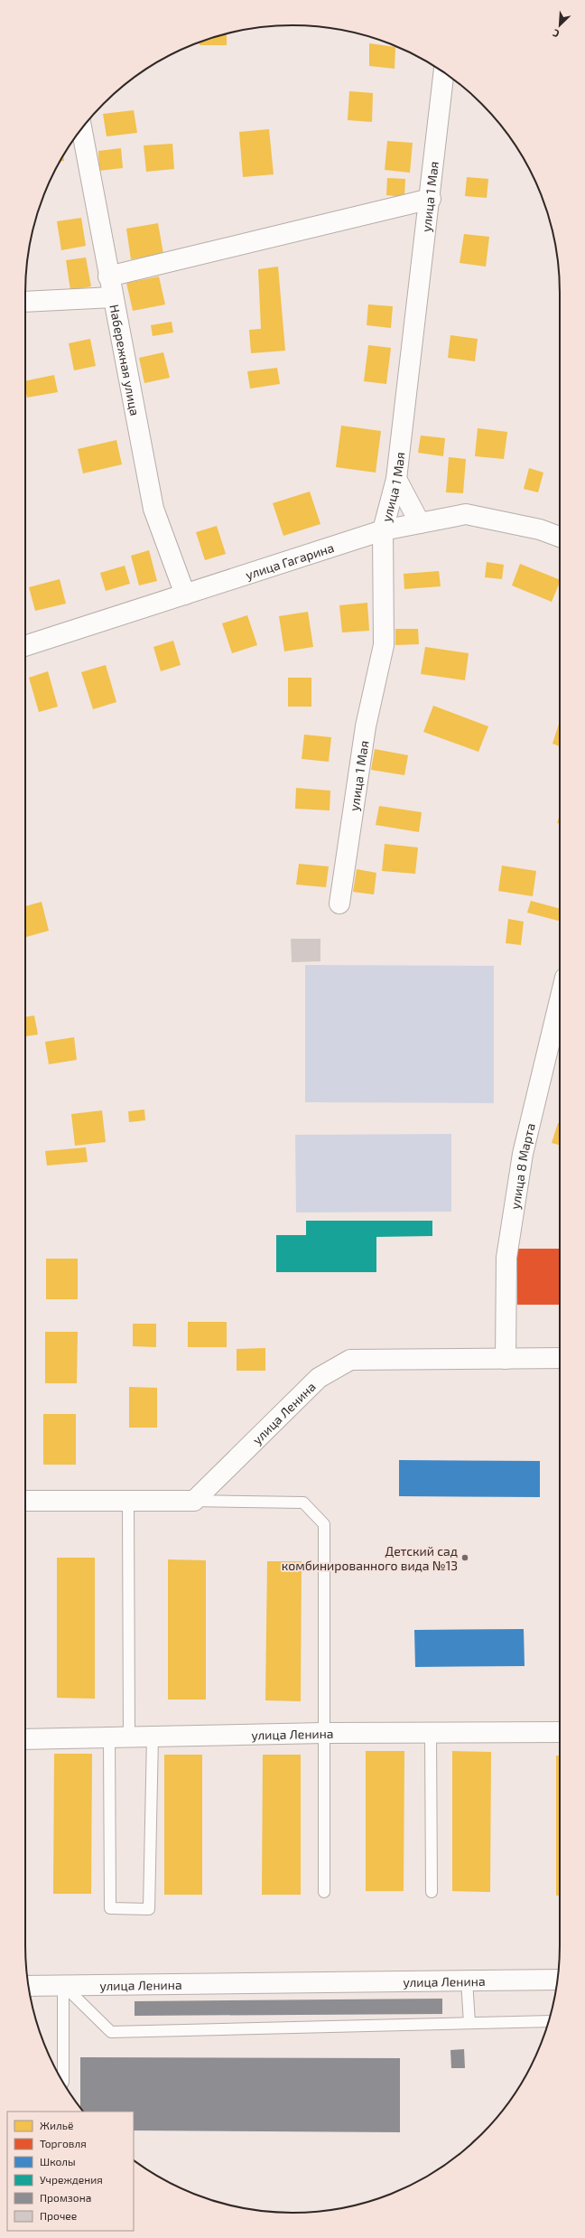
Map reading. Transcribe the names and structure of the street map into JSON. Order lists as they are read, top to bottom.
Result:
{
  "streets": {
    "street": [
      "улица 1 Мая",
      "Набережная улица",
      "улица Гагарина",
      "улица 8 Марта",
      "улица Ленина"
    ]
  },
  "crossings": [
    ["улица 1 Мая", "улица Гагарина"],
    ["Набережная улица", "улица Гагарина"],
    ["улица 8 Марта", "улица Ленина"]
  ],
  "places": ["Детский сад комбинированного вида №13"],
  "legend": [
    "Жильё",
    "Торговля",
    "Школы",
    "Учреждения",
    "Промзона",
    "Прочее"
  ],
  "north": "bottom left"
}
